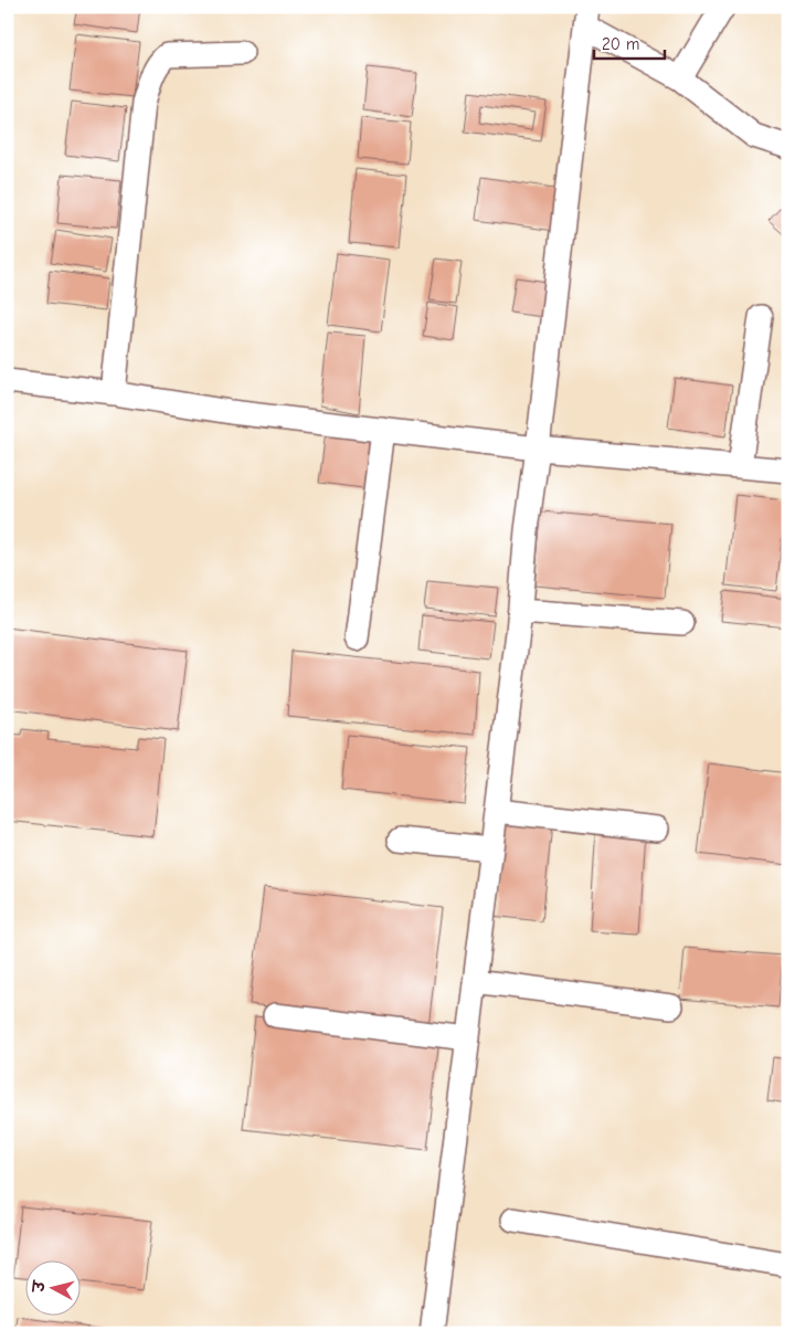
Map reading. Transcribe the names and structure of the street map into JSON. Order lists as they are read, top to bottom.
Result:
{
  "scale_bar": "20 m",
  "north": "left"
}
